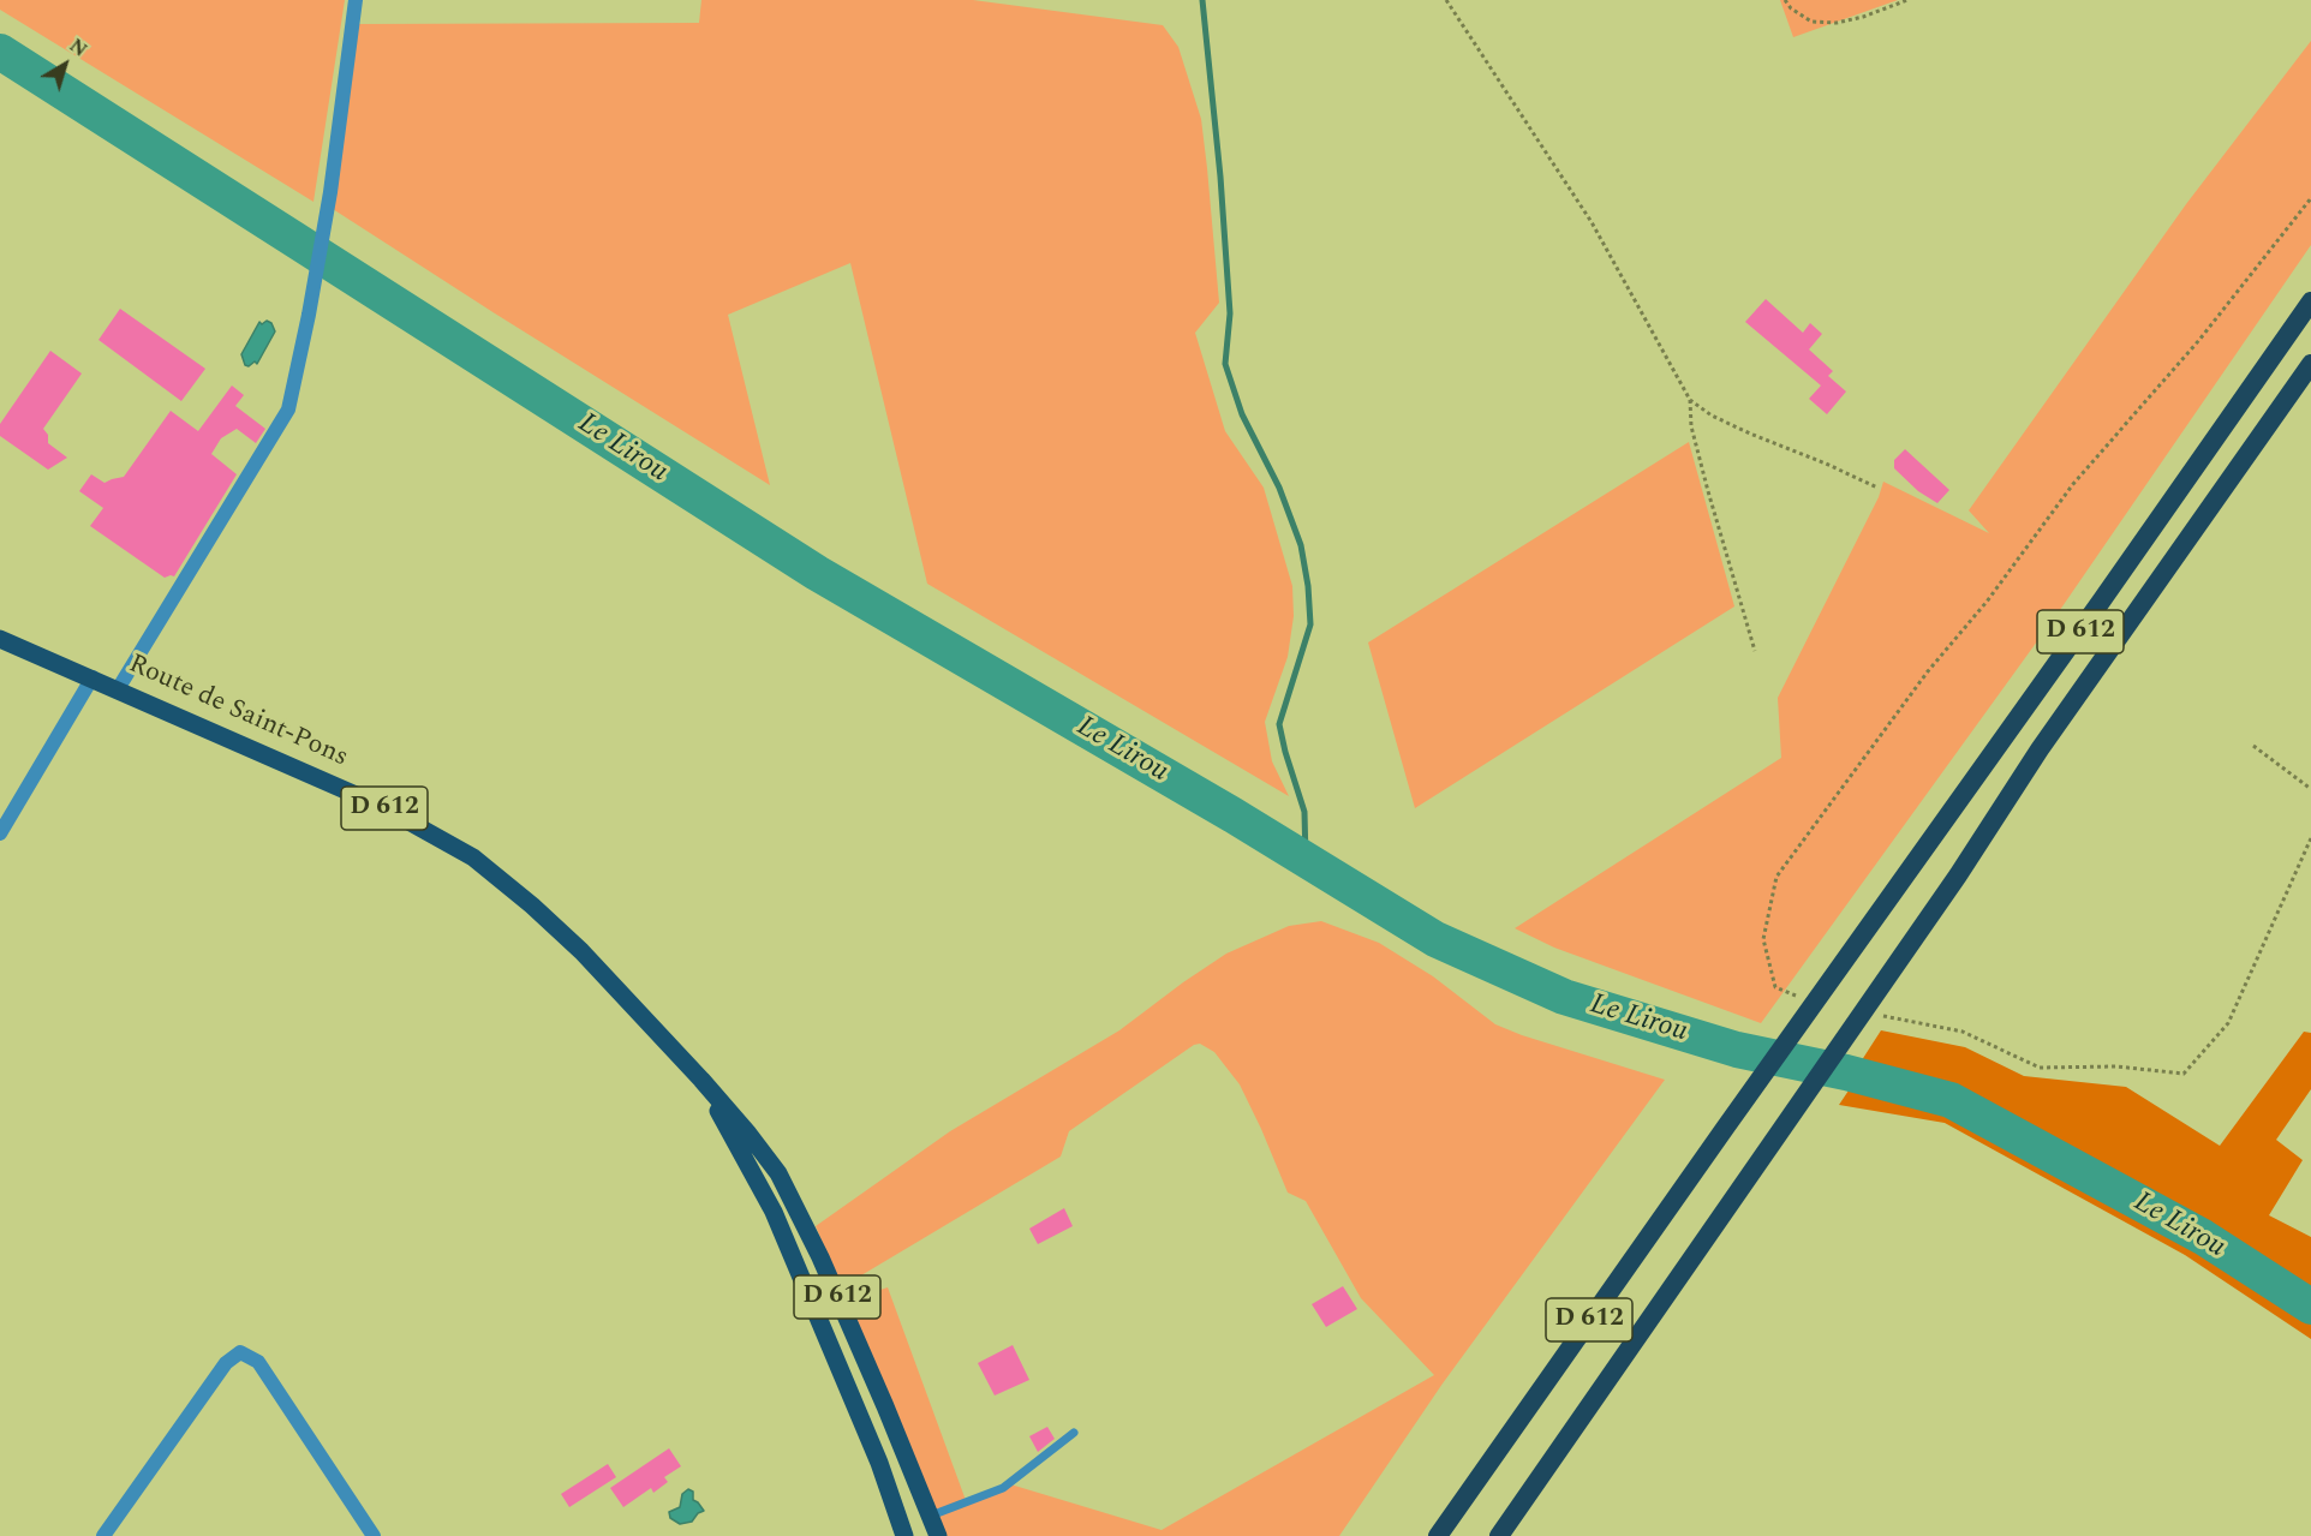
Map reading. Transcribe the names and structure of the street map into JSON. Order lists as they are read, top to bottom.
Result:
{
  "streets": {
    "highway": ["D 612"],
    "main road": ["Route de Saint-Pons"]
  },
  "water": ["Le Lirou"],
  "north": "top right"
}
